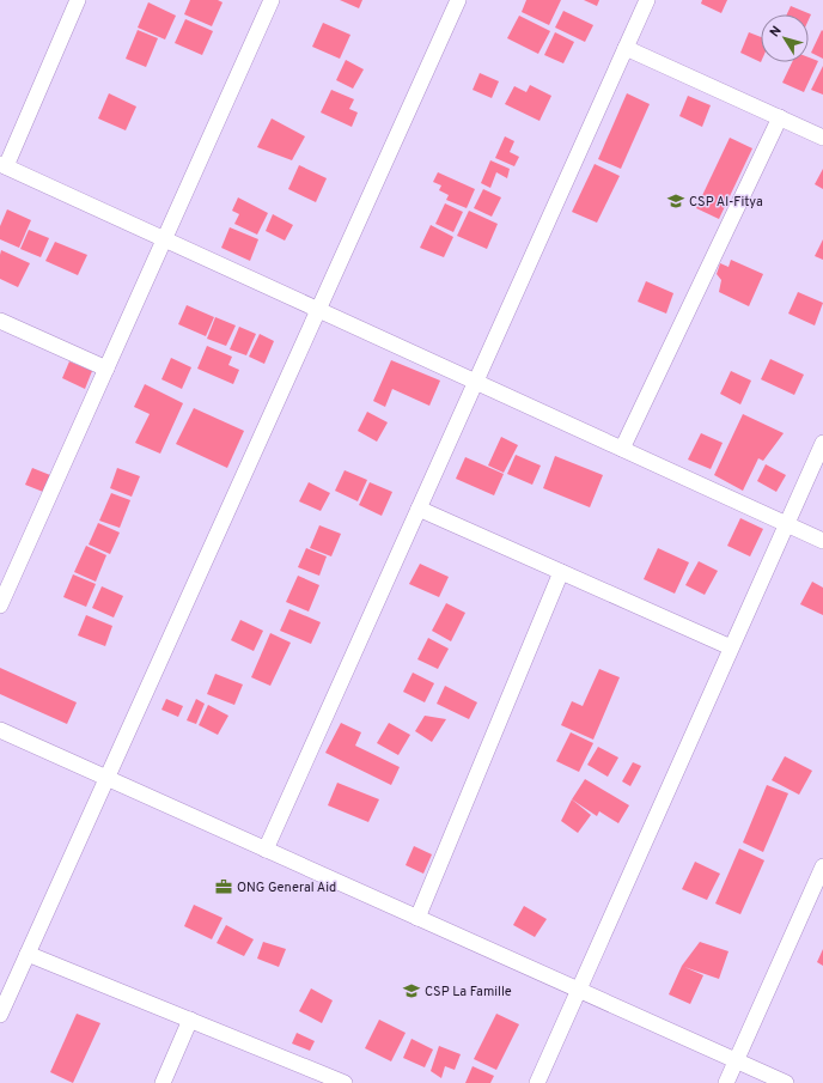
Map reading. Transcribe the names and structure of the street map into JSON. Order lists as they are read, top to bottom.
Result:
{
  "places": {
    "school or university": ["CSP Al-Fitya", "CSP La Famille"],
    "office": ["ONG General Aid"]
  },
  "north": "top left"
}
